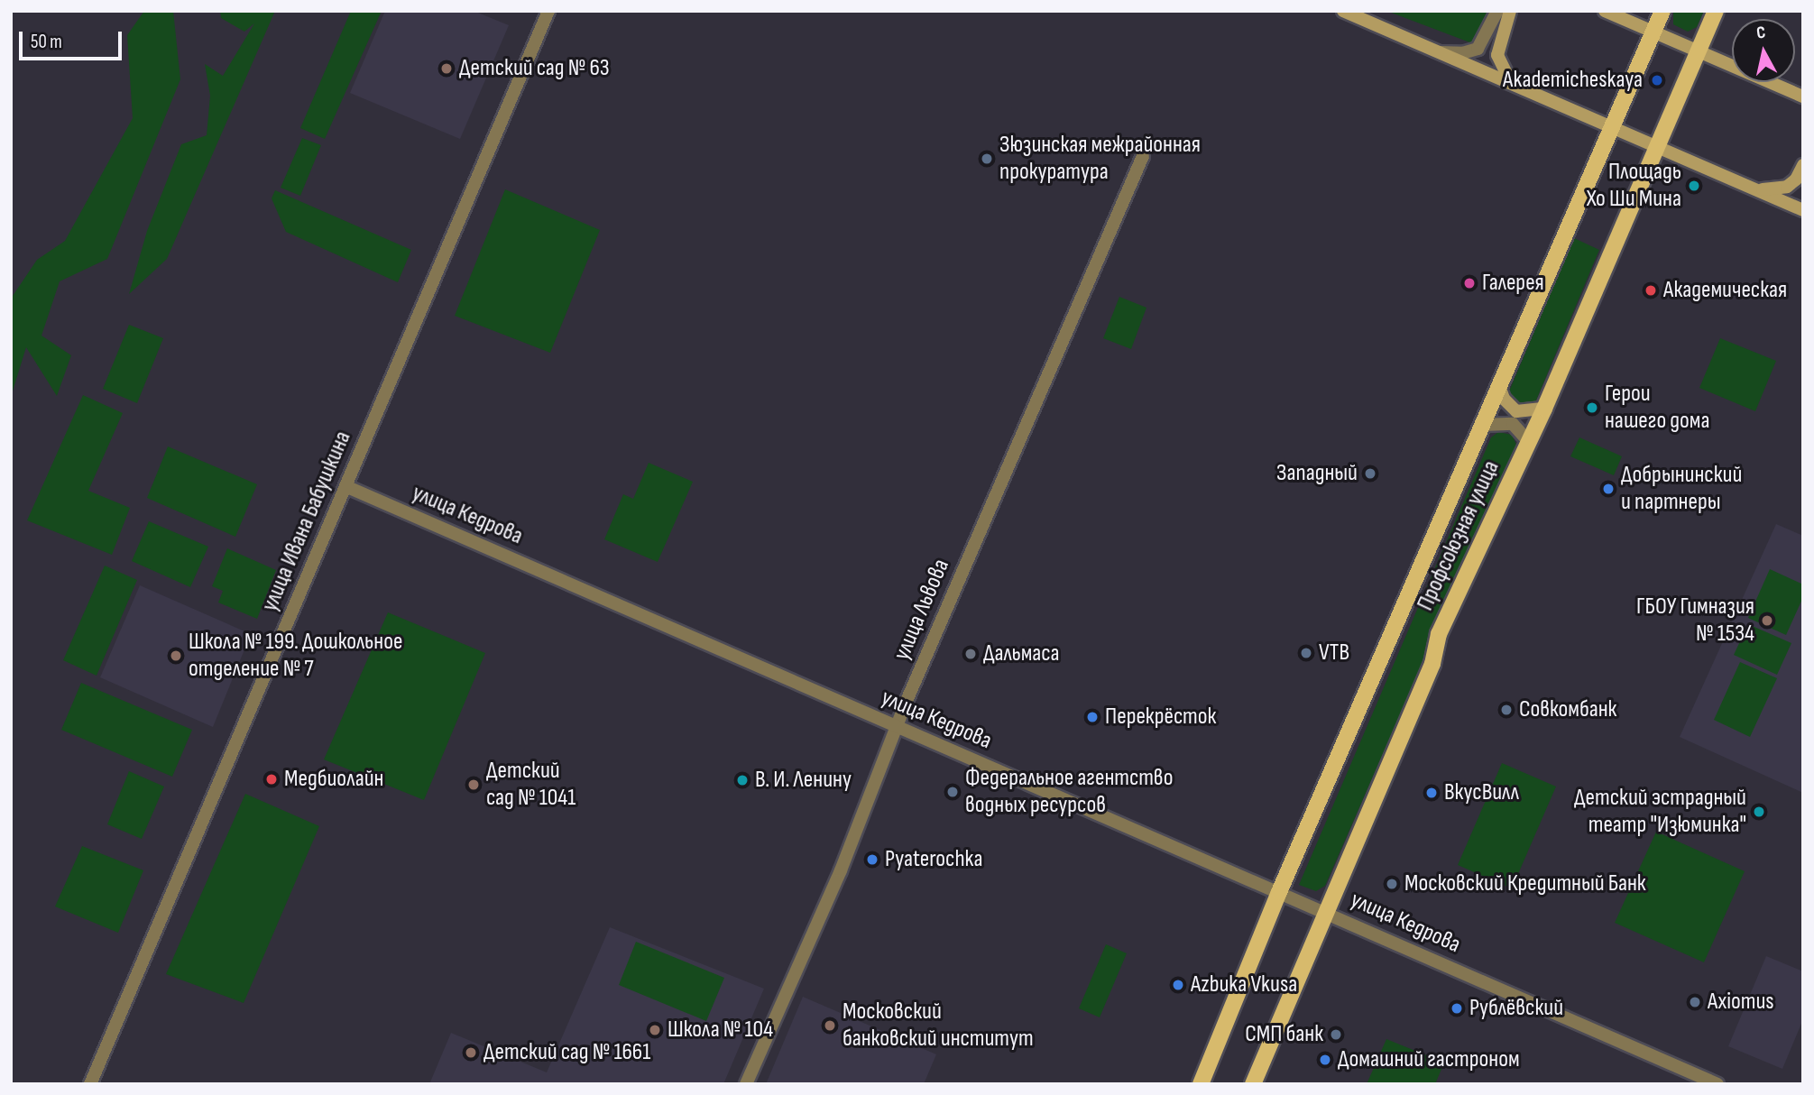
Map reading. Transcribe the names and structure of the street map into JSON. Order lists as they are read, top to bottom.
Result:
{
  "streets": {
    "main road": ["Профсоюзная улица"],
    "street": ["улица Кедрова", "улица Ивана Бабушкина", "улица Львова"]
  },
  "crossings": [
    ["улица Кедрова", "улица Ивана Бабушкина"],
    ["улица Кедрова", "Профсоюзная улица"],
    ["улица Кедрова", "улица Львова"]
  ],
  "places": [
    "Детский сад № 63",
    "Akademicheskaya",
    "Зюзинская межрайонная прокуратура",
    "Площадь Хо Ши Мина",
    "Галерея",
    "Академическая",
    "Герои нашего дома",
    "Западный",
    "Добрынинский и партнеры",
    "ГБОУ Гимназия № 1534",
    "VTB",
    "Дальмаса",
    "Школа № 199. Дошкольное отделение № 7",
    "Совкомбанк",
    "Перекрёсток",
    "Медбиолайн",
    "В. И. Ленину",
    "Детский сад № 1041",
    "Федеральное агентство водных ресурсов",
    "ВкусВилл",
    "Детский эстрадный театр \"Изюминка\"",
    "Pyaterochka",
    "Московский Кредитный Банк",
    "Azbuka Vkusa",
    "Axiomus",
    "Рублёвский",
    "Московский банковский институт",
    "Школа № 104",
    "СМП банк",
    "Детский сад № 1661",
    "Домашний гастроном"
  ],
  "scale_bar": "50 m",
  "north": "top"
}
